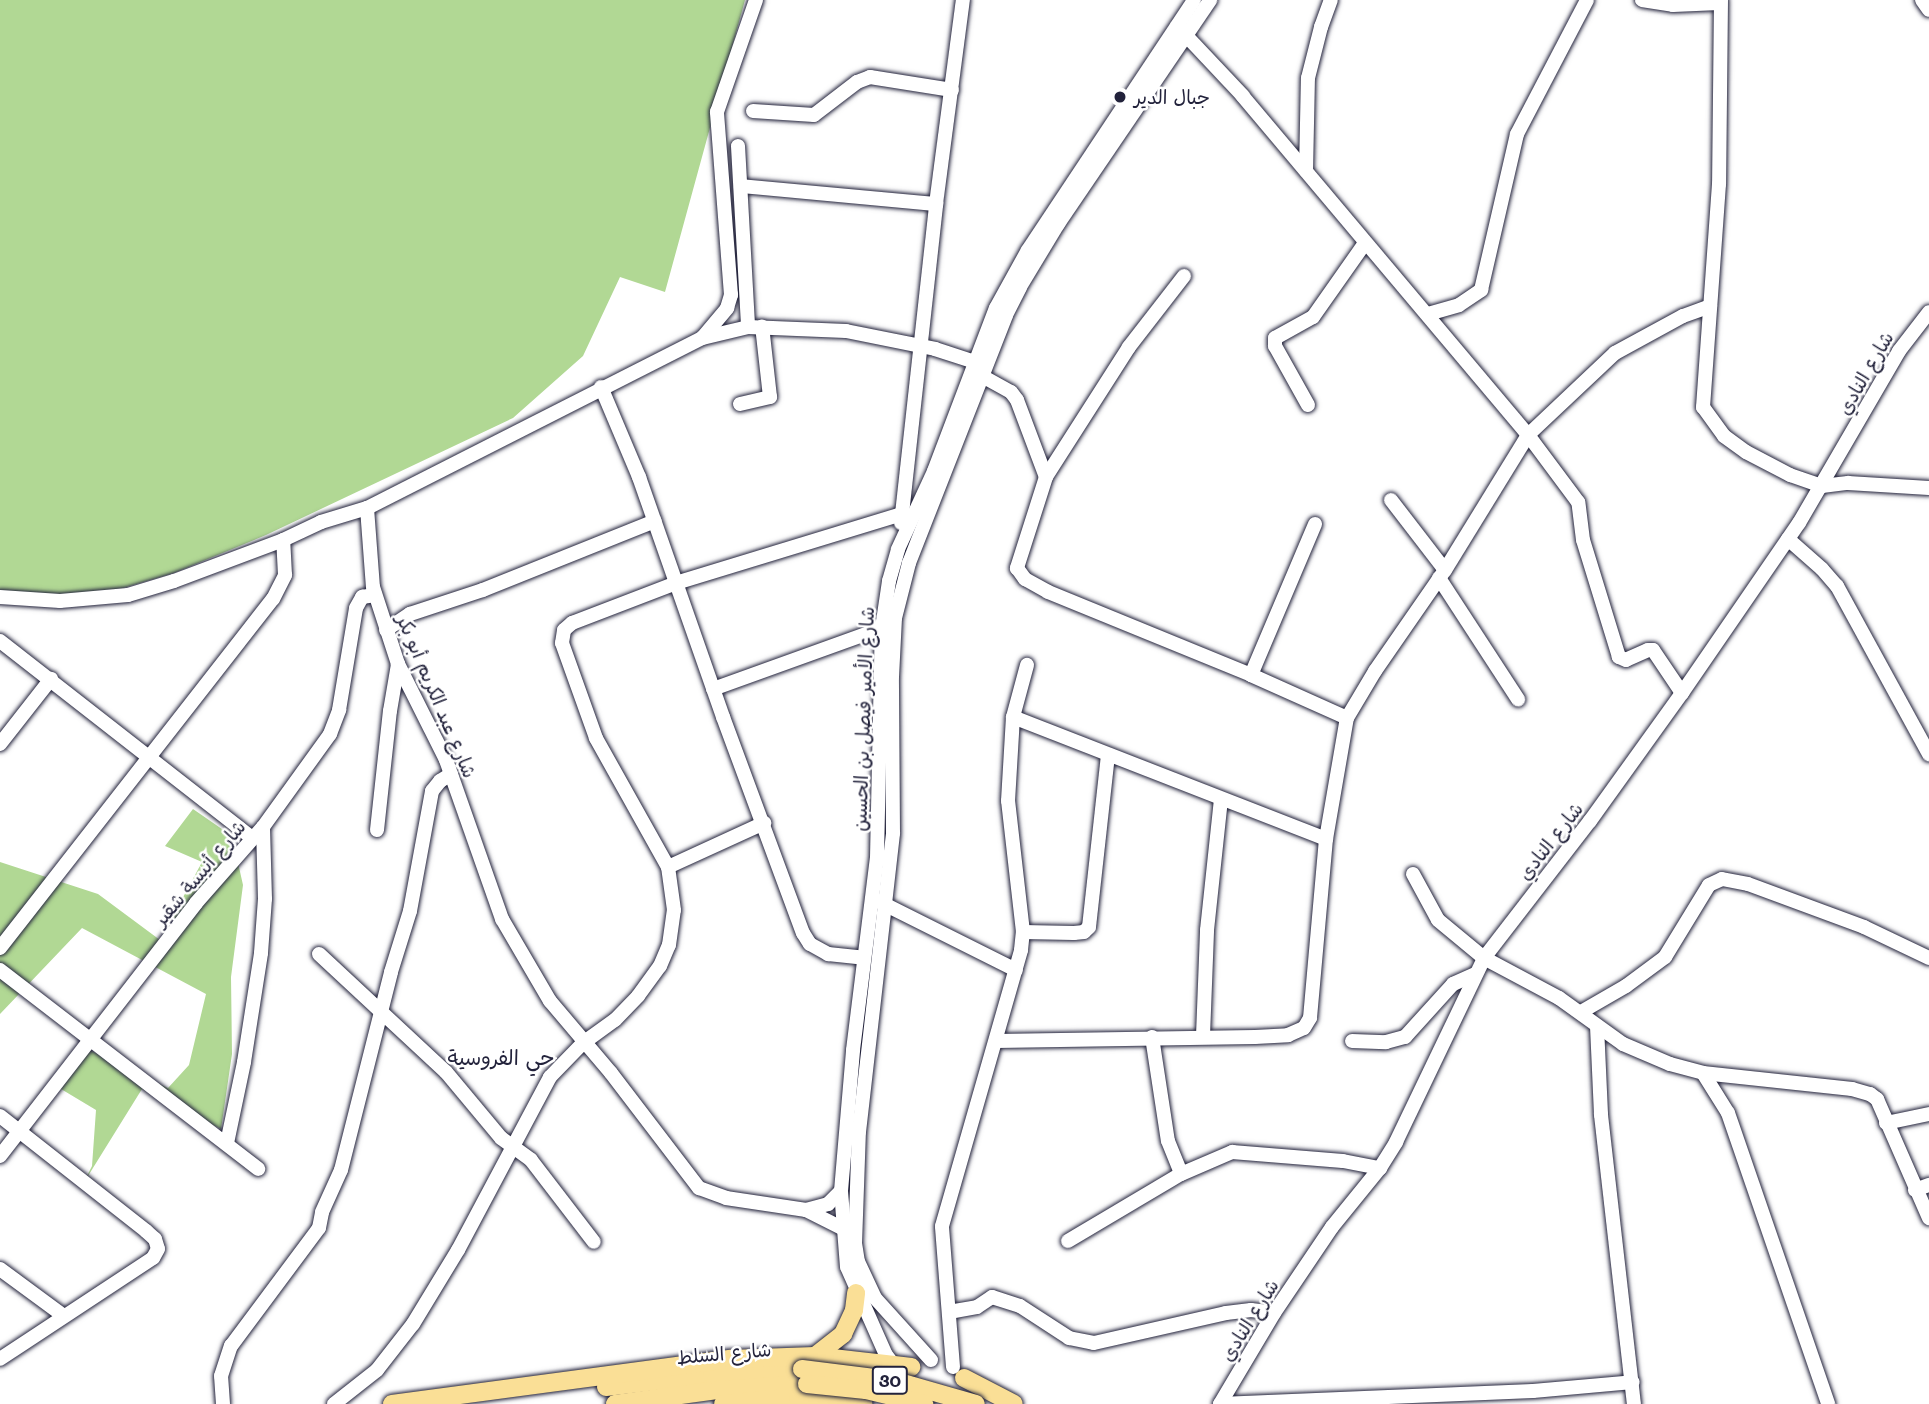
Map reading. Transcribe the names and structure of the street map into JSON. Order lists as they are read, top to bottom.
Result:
{
  "streets": {
    "main road": ["شارع السلط", "30"],
    "street": [
      "شارع النادي",
      "شارع عبد الكريم أبو بكر",
      "شارع الأمير فيصل بن الحسين",
      "شارع أنيسة شقير"
    ]
  },
  "crossings": [
    ["شارع عبد الكريم أبو بكر", "شارع الأمير فيصل بن الحسين"],
    ["شارع عبد الكريم أبو بكر", "شارع أنيسة شقير"]
  ],
  "districts": ["حي الفروسية"],
  "places": ["جبال الدير"]
}
